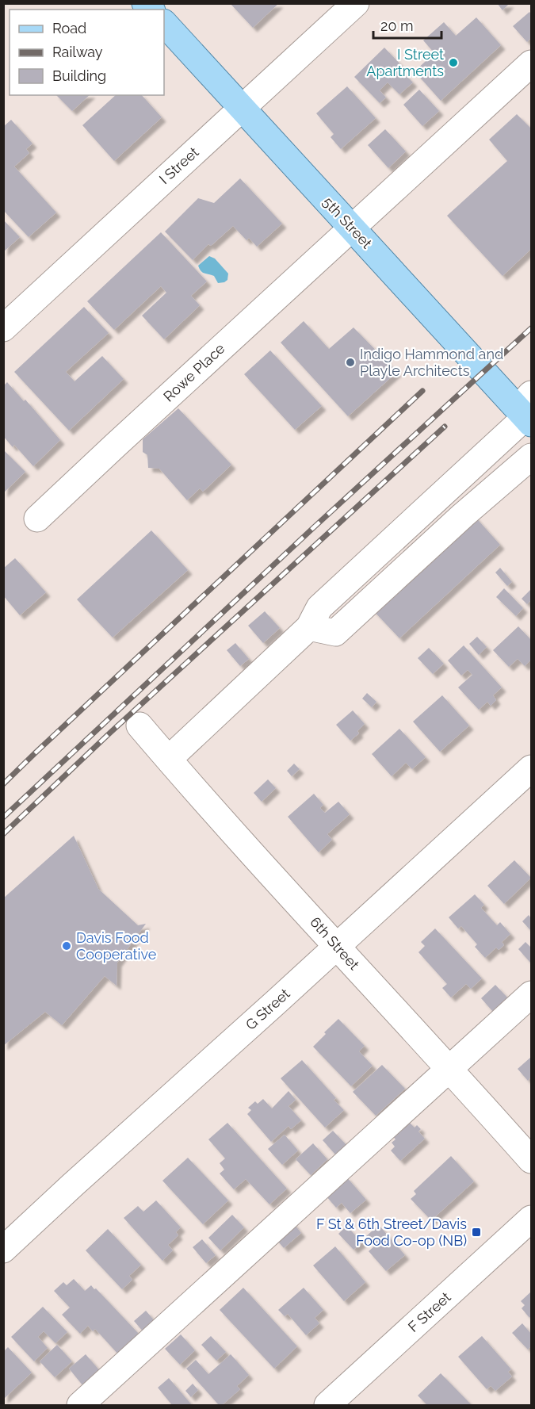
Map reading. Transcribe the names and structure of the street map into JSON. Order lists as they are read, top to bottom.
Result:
{
  "streets": {
    "main road": ["5th Street"],
    "street": [
      "I Street",
      "Rowe Place",
      "6th Street",
      "G Street",
      "F Street"
    ]
  },
  "crossings": [
    ["I Street", "5th Street"],
    ["5th Street", "Rowe Place"],
    ["6th Street", "G Street"]
  ],
  "places": {
    "other": ["I Street Apartments", "Indigo Hammond and Playle Architects", "Davis Food Cooperative"],
    "transit": ["F St & 6th Street/Davis Food Co-op (NB)"]
  },
  "legend": ["Road", "Railway", "Building"],
  "scale_bar": "20 m"
}
